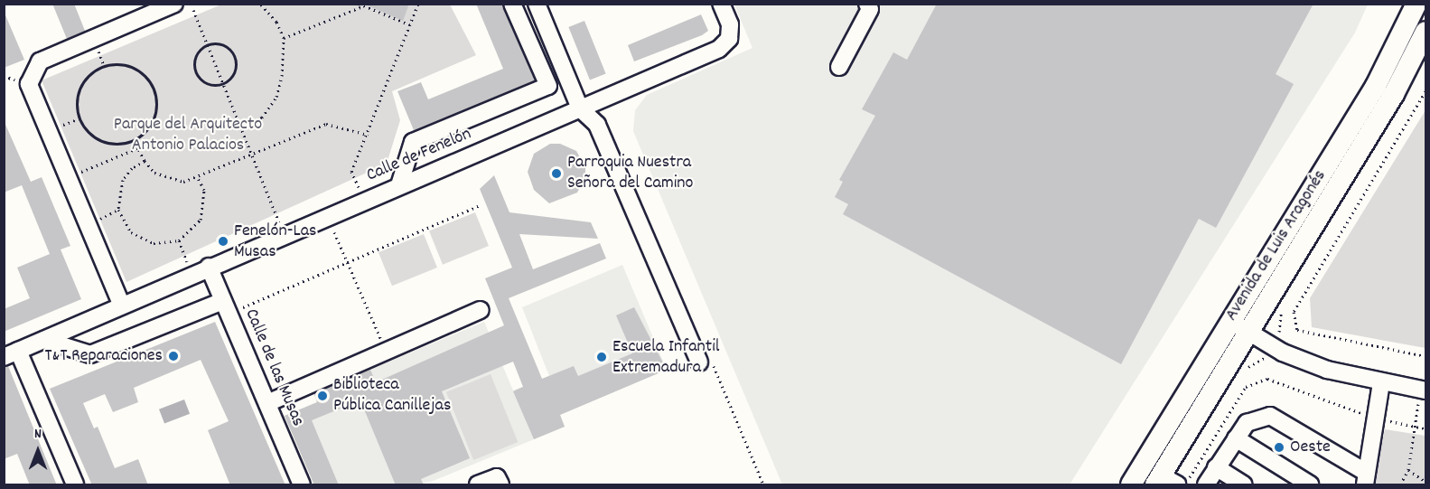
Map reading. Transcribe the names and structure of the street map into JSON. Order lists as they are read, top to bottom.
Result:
{
  "streets": {
    "main road": ["Avenida de Luis Aragonés"],
    "street": ["Calle de Fenelón", "Calle de las Musas"]
  },
  "crossings": [
    ["Calle de Fenelón", "Calle de las Musas"]
  ],
  "parks": ["Parque del Arquitecto Antonio Palacios"],
  "places": [
    "Parroquia Nuestra Señora del Camino",
    "Fenelón-Las Musas",
    "T&T Reparaciones",
    "Escuela Infantil Extremadura",
    "Biblioteca Pública Canillejas",
    "Oeste"
  ],
  "north": "top"
}
